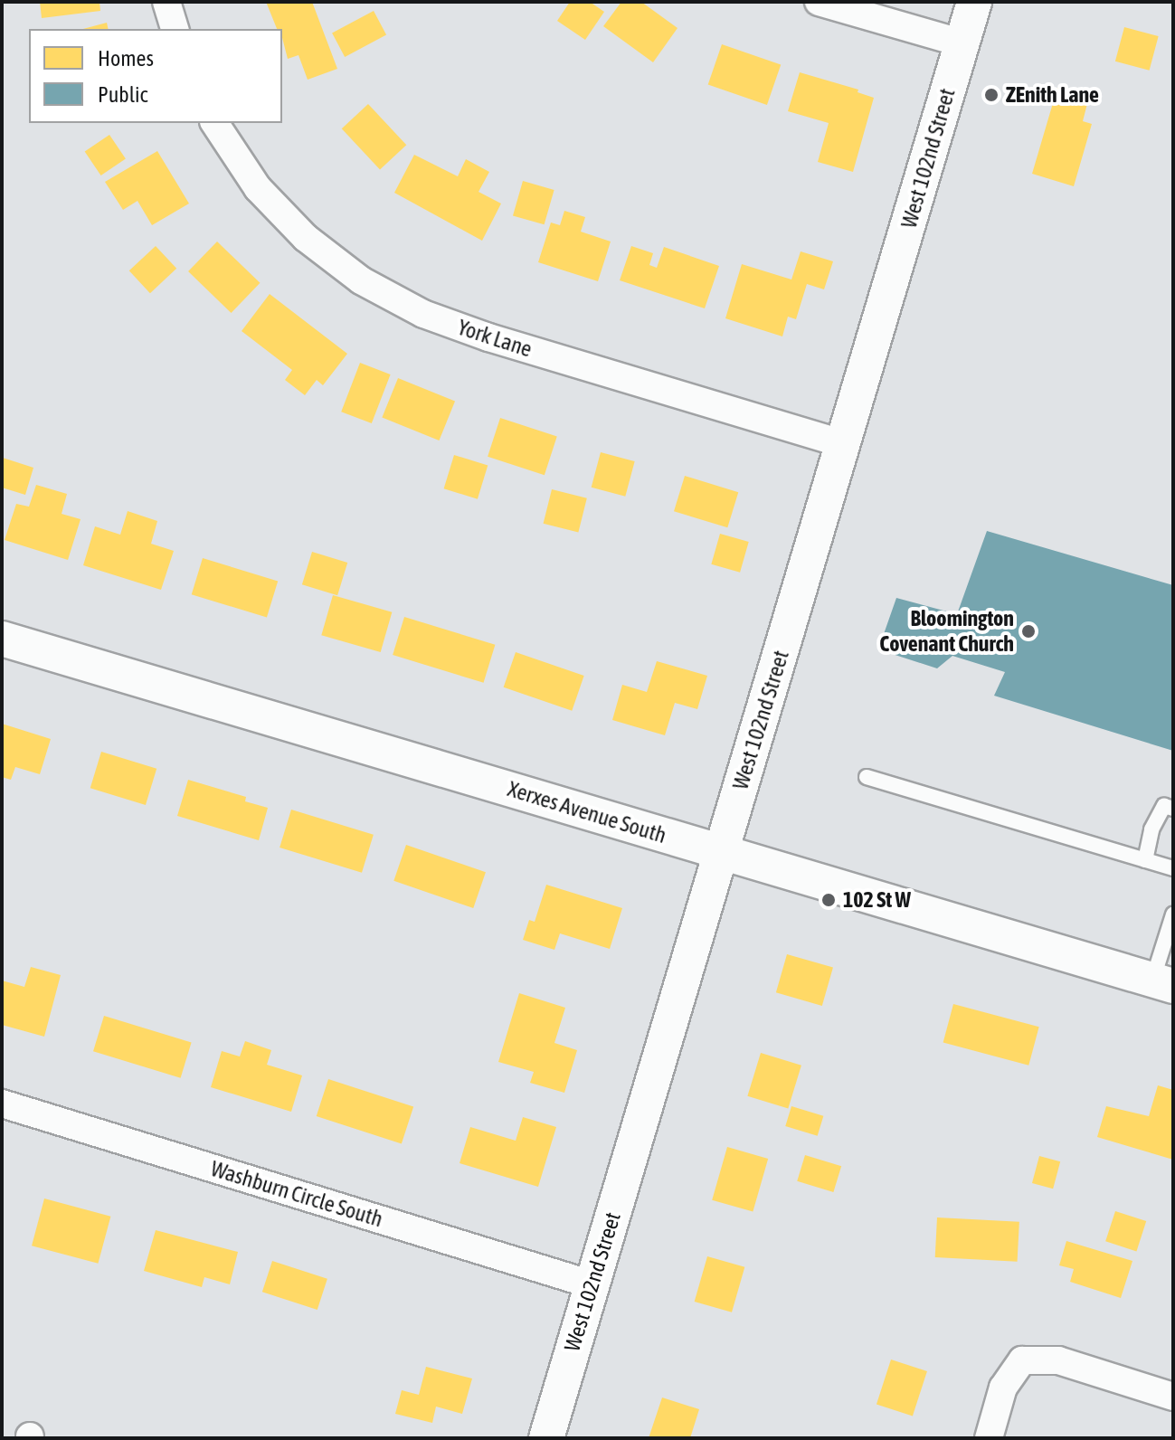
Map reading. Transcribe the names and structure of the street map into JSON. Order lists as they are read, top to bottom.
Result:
{
  "streets": {
    "street": [
      "West 102nd Street",
      "York Lane",
      "Xerxes Avenue South",
      "Washburn Circle South"
    ]
  },
  "crossings": [
    ["West 102nd Street", "York Lane"],
    ["West 102nd Street", "Xerxes Avenue South"],
    ["West 102nd Street", "Washburn Circle South"]
  ],
  "places": ["ZEnith Lane", "Bloomington Covenant Church", "102 St W"],
  "legend": ["Homes", "Public"]
}
